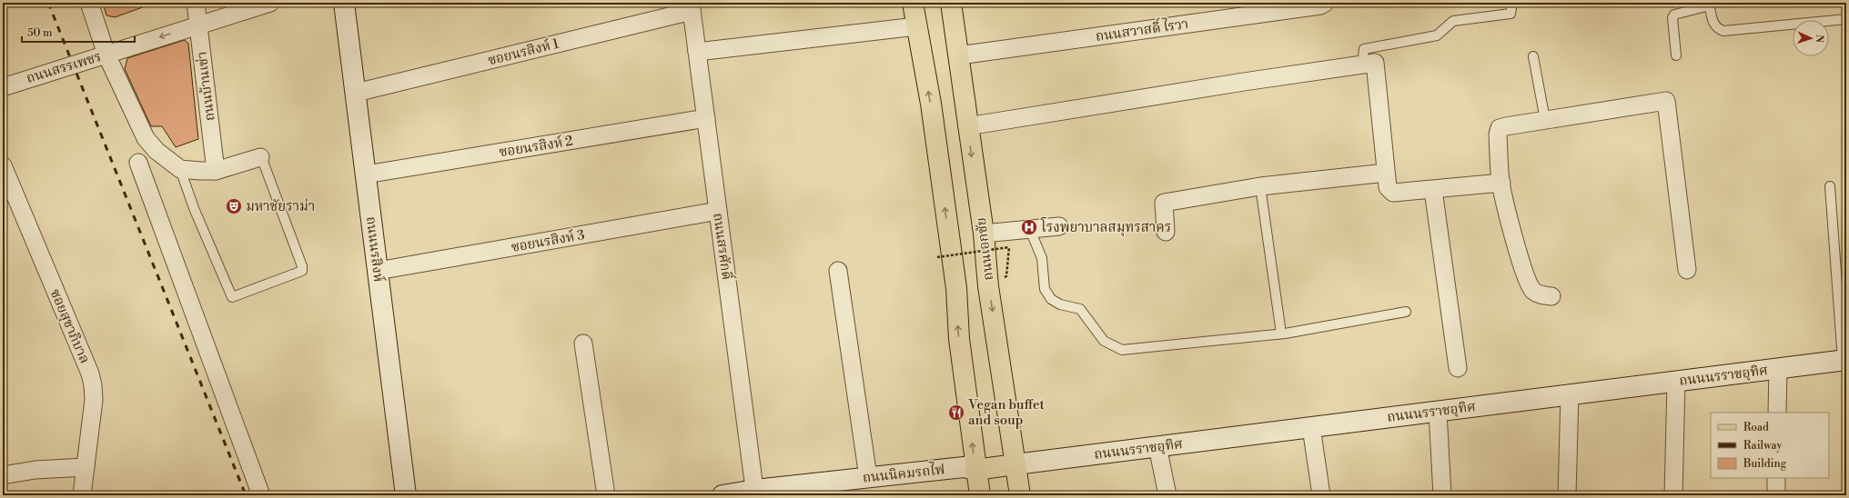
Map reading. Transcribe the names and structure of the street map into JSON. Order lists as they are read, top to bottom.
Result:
{
  "streets": {
    "main road": [
      "ถนนนรสิงห์",
      "ถนนเอกชัย",
      "ถนนนรราชอุทิศ",
      "ถนนนิคมรถไฟ"
    ],
    "street": [
      "ถนนสวาสดิ์ ไรวา",
      "ซอยนรสิงห์ 1",
      "ถนนสรรเพชร",
      "ถนนบ้านเช่า",
      "ซอยนรสิงห์ 2",
      "ซอยนรสิงห์ 3",
      "ถนนสรศักดิ์",
      "ซอยสุขาภิบาล"
    ]
  },
  "crossings": [
    ["ถนนสวาสดิ์ ไรวา", "ถนนเอกชัย"],
    ["ซอยนรสิงห์ 1", "ถนนสรศักดิ์"],
    ["ซอยนรสิงห์ 1", "ถนนนรสิงห์"],
    ["ถนนสรรเพชร", "ถนนบ้านเช่า"],
    ["ซอยนรสิงห์ 2", "ถนนสรศักดิ์"],
    ["ซอยนรสิงห์ 2", "ถนนนรสิงห์"],
    ["ซอยนรสิงห์ 3", "ถนนสรศักดิ์"],
    ["ซอยนรสิงห์ 3", "ถนนนรสิงห์"],
    ["ถนนสรศักดิ์", "ถนนนิคมรถไฟ"],
    ["ถนนเอกชัย", "ถนนนรราชอุทิศ"]
  ],
  "places": {
    "theatre": ["มหาชัยราม่า"],
    "hospital": ["โรงพยาบาลสมุทรสาคร"],
    "restaurant": ["Vegan buffet and soup"]
  },
  "legend": ["Road", "Railway", "Building"],
  "scale_bar": "50 m",
  "north": "right"
}
